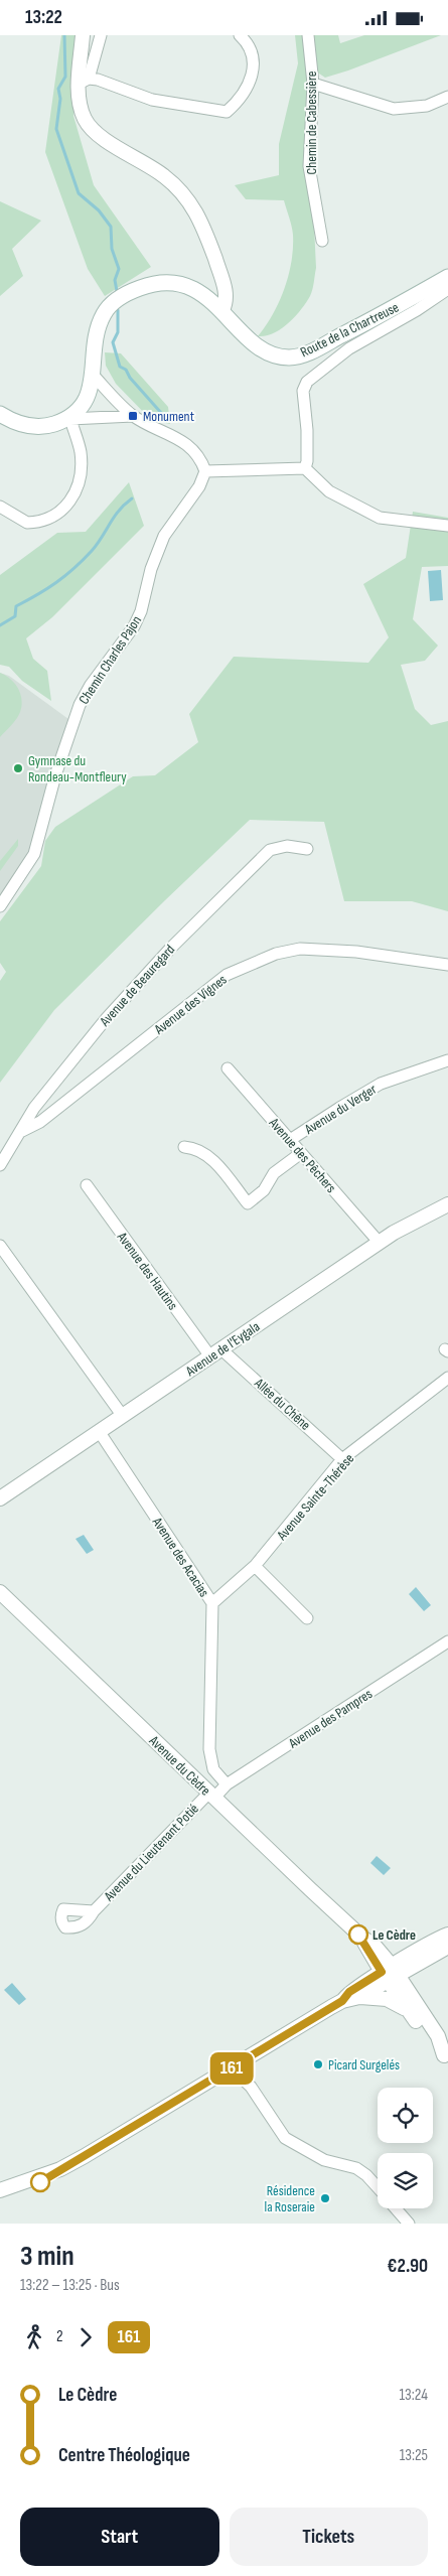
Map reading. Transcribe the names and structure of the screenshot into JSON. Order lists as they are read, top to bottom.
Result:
{
  "streets": {
    "main road": ["Route de la Chartreuse"],
    "street": [
      "Chemin de Cabessière",
      "Chemin Charles Pajon",
      "Avenue de Beauregard",
      "Avenue des Vignes",
      "Avenue du Verger",
      "Avenue des Pêchers",
      "Avenue des Hautins",
      "Avenue de l'Eygala",
      "Allée du Chêne",
      "Avenue Sainte-Thérèse",
      "Avenue des Acacias",
      "Avenue des Pampres",
      "Avenue du Cèdre",
      "Avenue du Lieutenant Potié"
    ]
  },
  "crossings": [
    ["Avenue de Beauregard", "Avenue des Vignes"],
    ["Avenue du Verger", "Avenue des Pêchers"],
    ["Avenue des Pêchers", "Avenue de l'Eygala"],
    ["Avenue des Hautins", "Avenue de l'Eygala"],
    ["Avenue des Hautins", "Allée du Chêne"],
    ["Avenue de l'Eygala", "Allée du Chêne"],
    ["Avenue de l'Eygala", "Avenue des Acacias"],
    ["Allée du Chêne", "Avenue Sainte-Thérèse"],
    ["Avenue Sainte-Thérèse", "Avenue des Acacias"],
    ["Avenue des Acacias", "Avenue des Pampres"],
    ["Avenue des Pampres", "Avenue du Cèdre"],
    ["Avenue des Pampres", "Avenue du Lieutenant Potié"],
    ["Avenue du Cèdre", "Avenue du Lieutenant Potié"]
  ],
  "places": {
    "transit": ["Monument"],
    "other": [
      "Gymnase du Rondeau-Montfleury",
      "Le Cèdre",
      "Picard Surgelés",
      "Résidence la Roseraie"
    ]
  },
  "lines": ["bus line 161"],
  "page": {
    "status": "13:22",
    "on_map": "161",
    "heading": ["3 min", "13:22 – 13:25 · Bus", "€2.90"],
    "legs": ["2", "161"],
    "list": [
      {
        "name": "Le Cèdre",
        "value": "13:24"
      },
      {
        "name": "Centre Théologique",
        "value": "13:25"
      }
    ],
    "buttons": ["Start", "Tickets"]
  }
}
